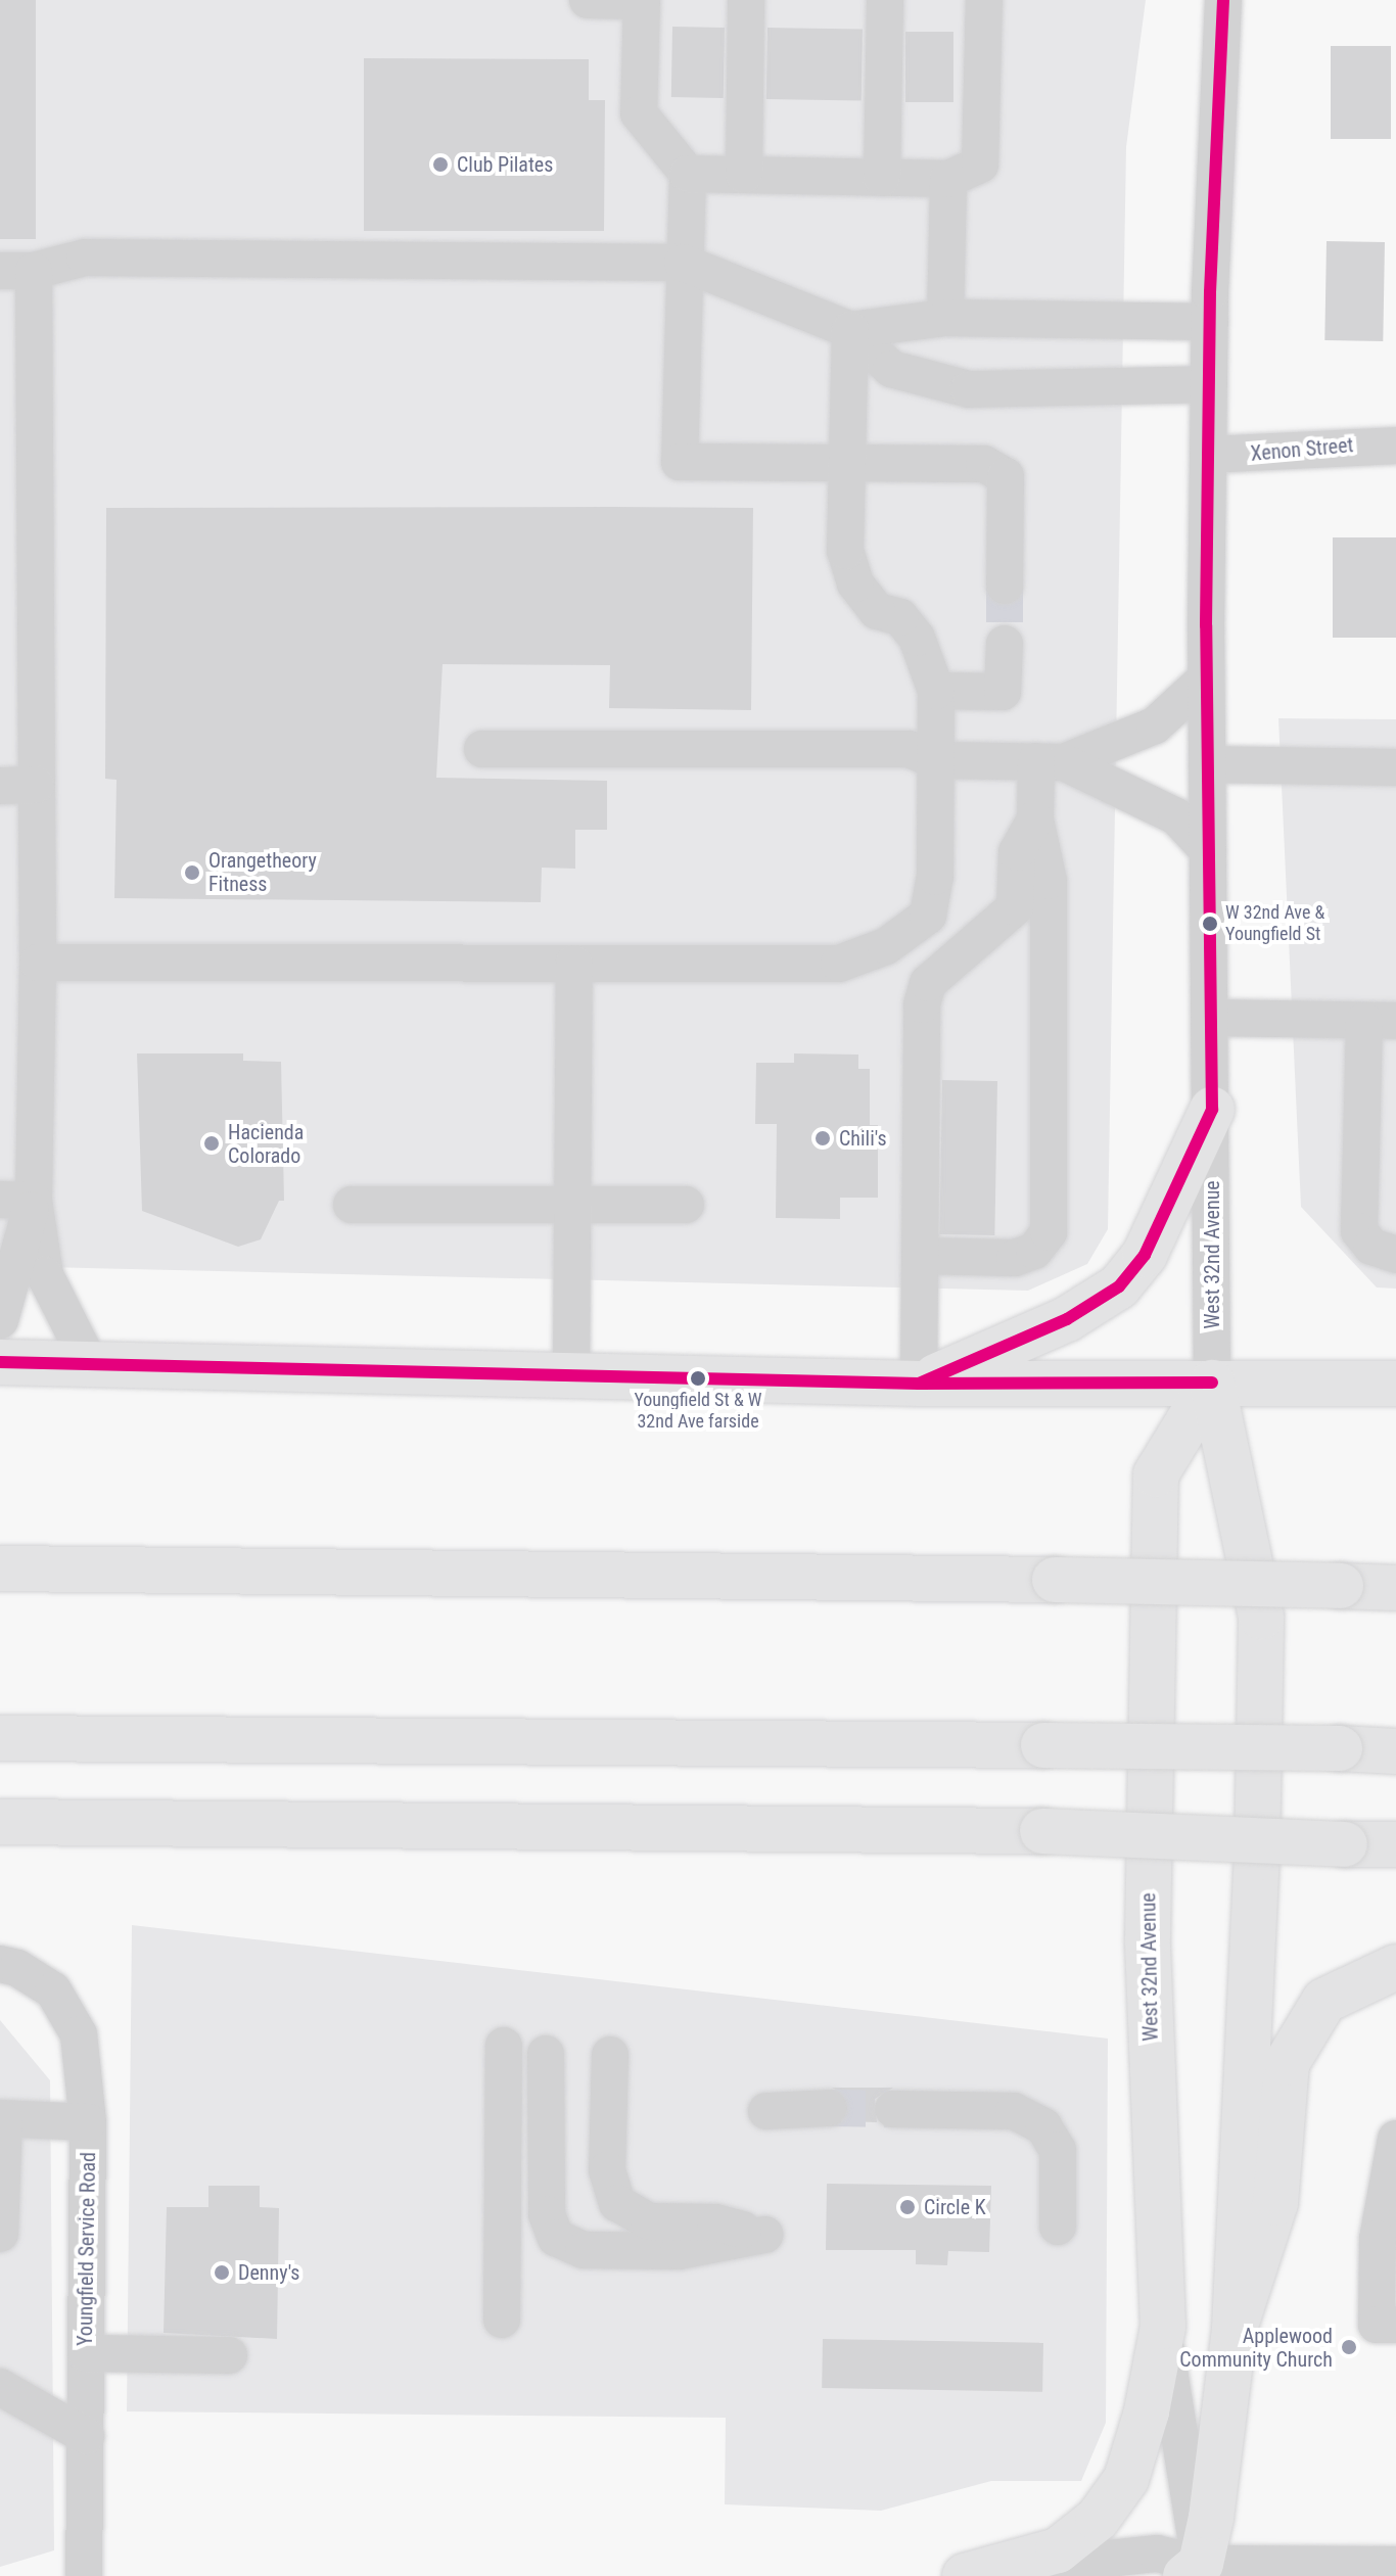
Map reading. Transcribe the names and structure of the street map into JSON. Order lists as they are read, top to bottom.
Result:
{
  "streets": {
    "main road": ["West 32nd Avenue"],
    "street": ["Xenon Street", "Youngfield Service Road"]
  },
  "crossings": [
    ["Xenon Street", "West 32nd Avenue"]
  ],
  "places": [
    "Club Pilates",
    "Orangetheory Fitness",
    "W 32nd Ave & Youngfield St",
    "Chili's",
    "Hacienda Colorado",
    "Youngfield St & W 32nd Ave farside",
    "Circle K",
    "Denny's",
    "Applewood Community Church"
  ]
}
